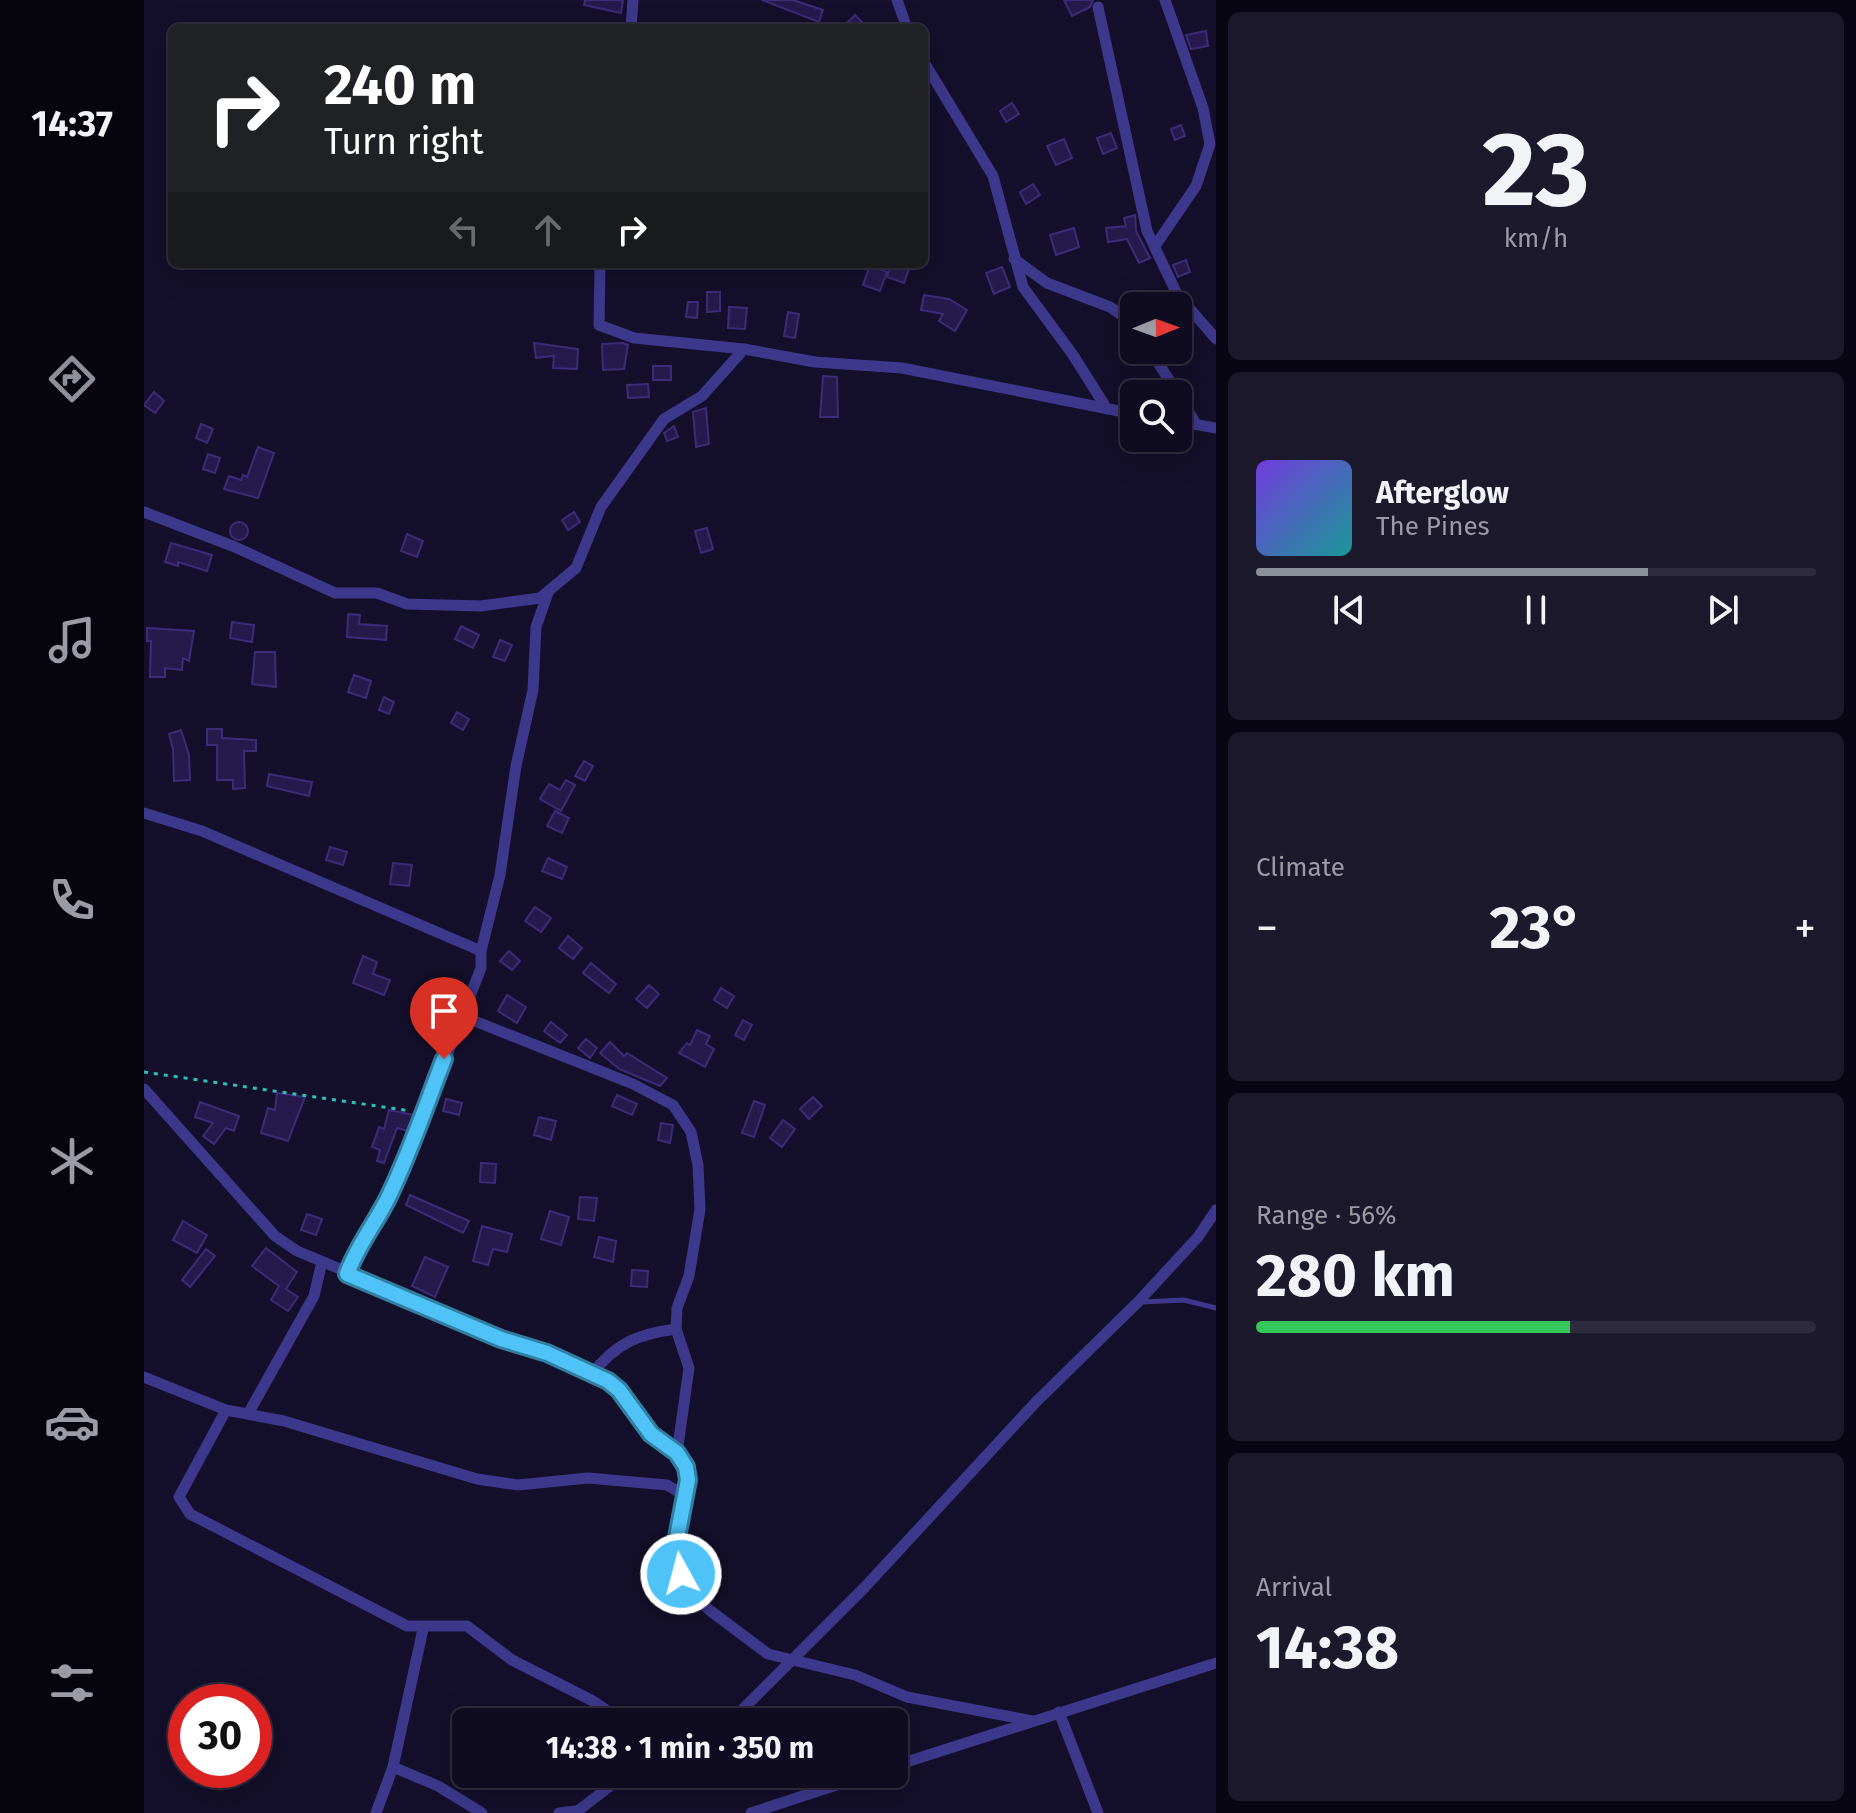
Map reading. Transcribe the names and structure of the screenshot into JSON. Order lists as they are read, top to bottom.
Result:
{
  "north": "right",
  "page": {
    "tabs": "14:37",
    "tile": [
      ["23", "km/h"],
      "Climate",
      ["Range · 56%", "280 km"],
      ["Arrival", "14:38"]
    ],
    "turn": ["240 m", "Turn right"],
    "song": ["Afterglow", "The Pines"],
    "heat": ["−", "23°", "+"],
    "limit": "30",
    "trip": "14:38 · 1 min · 350 m"
  }
}
